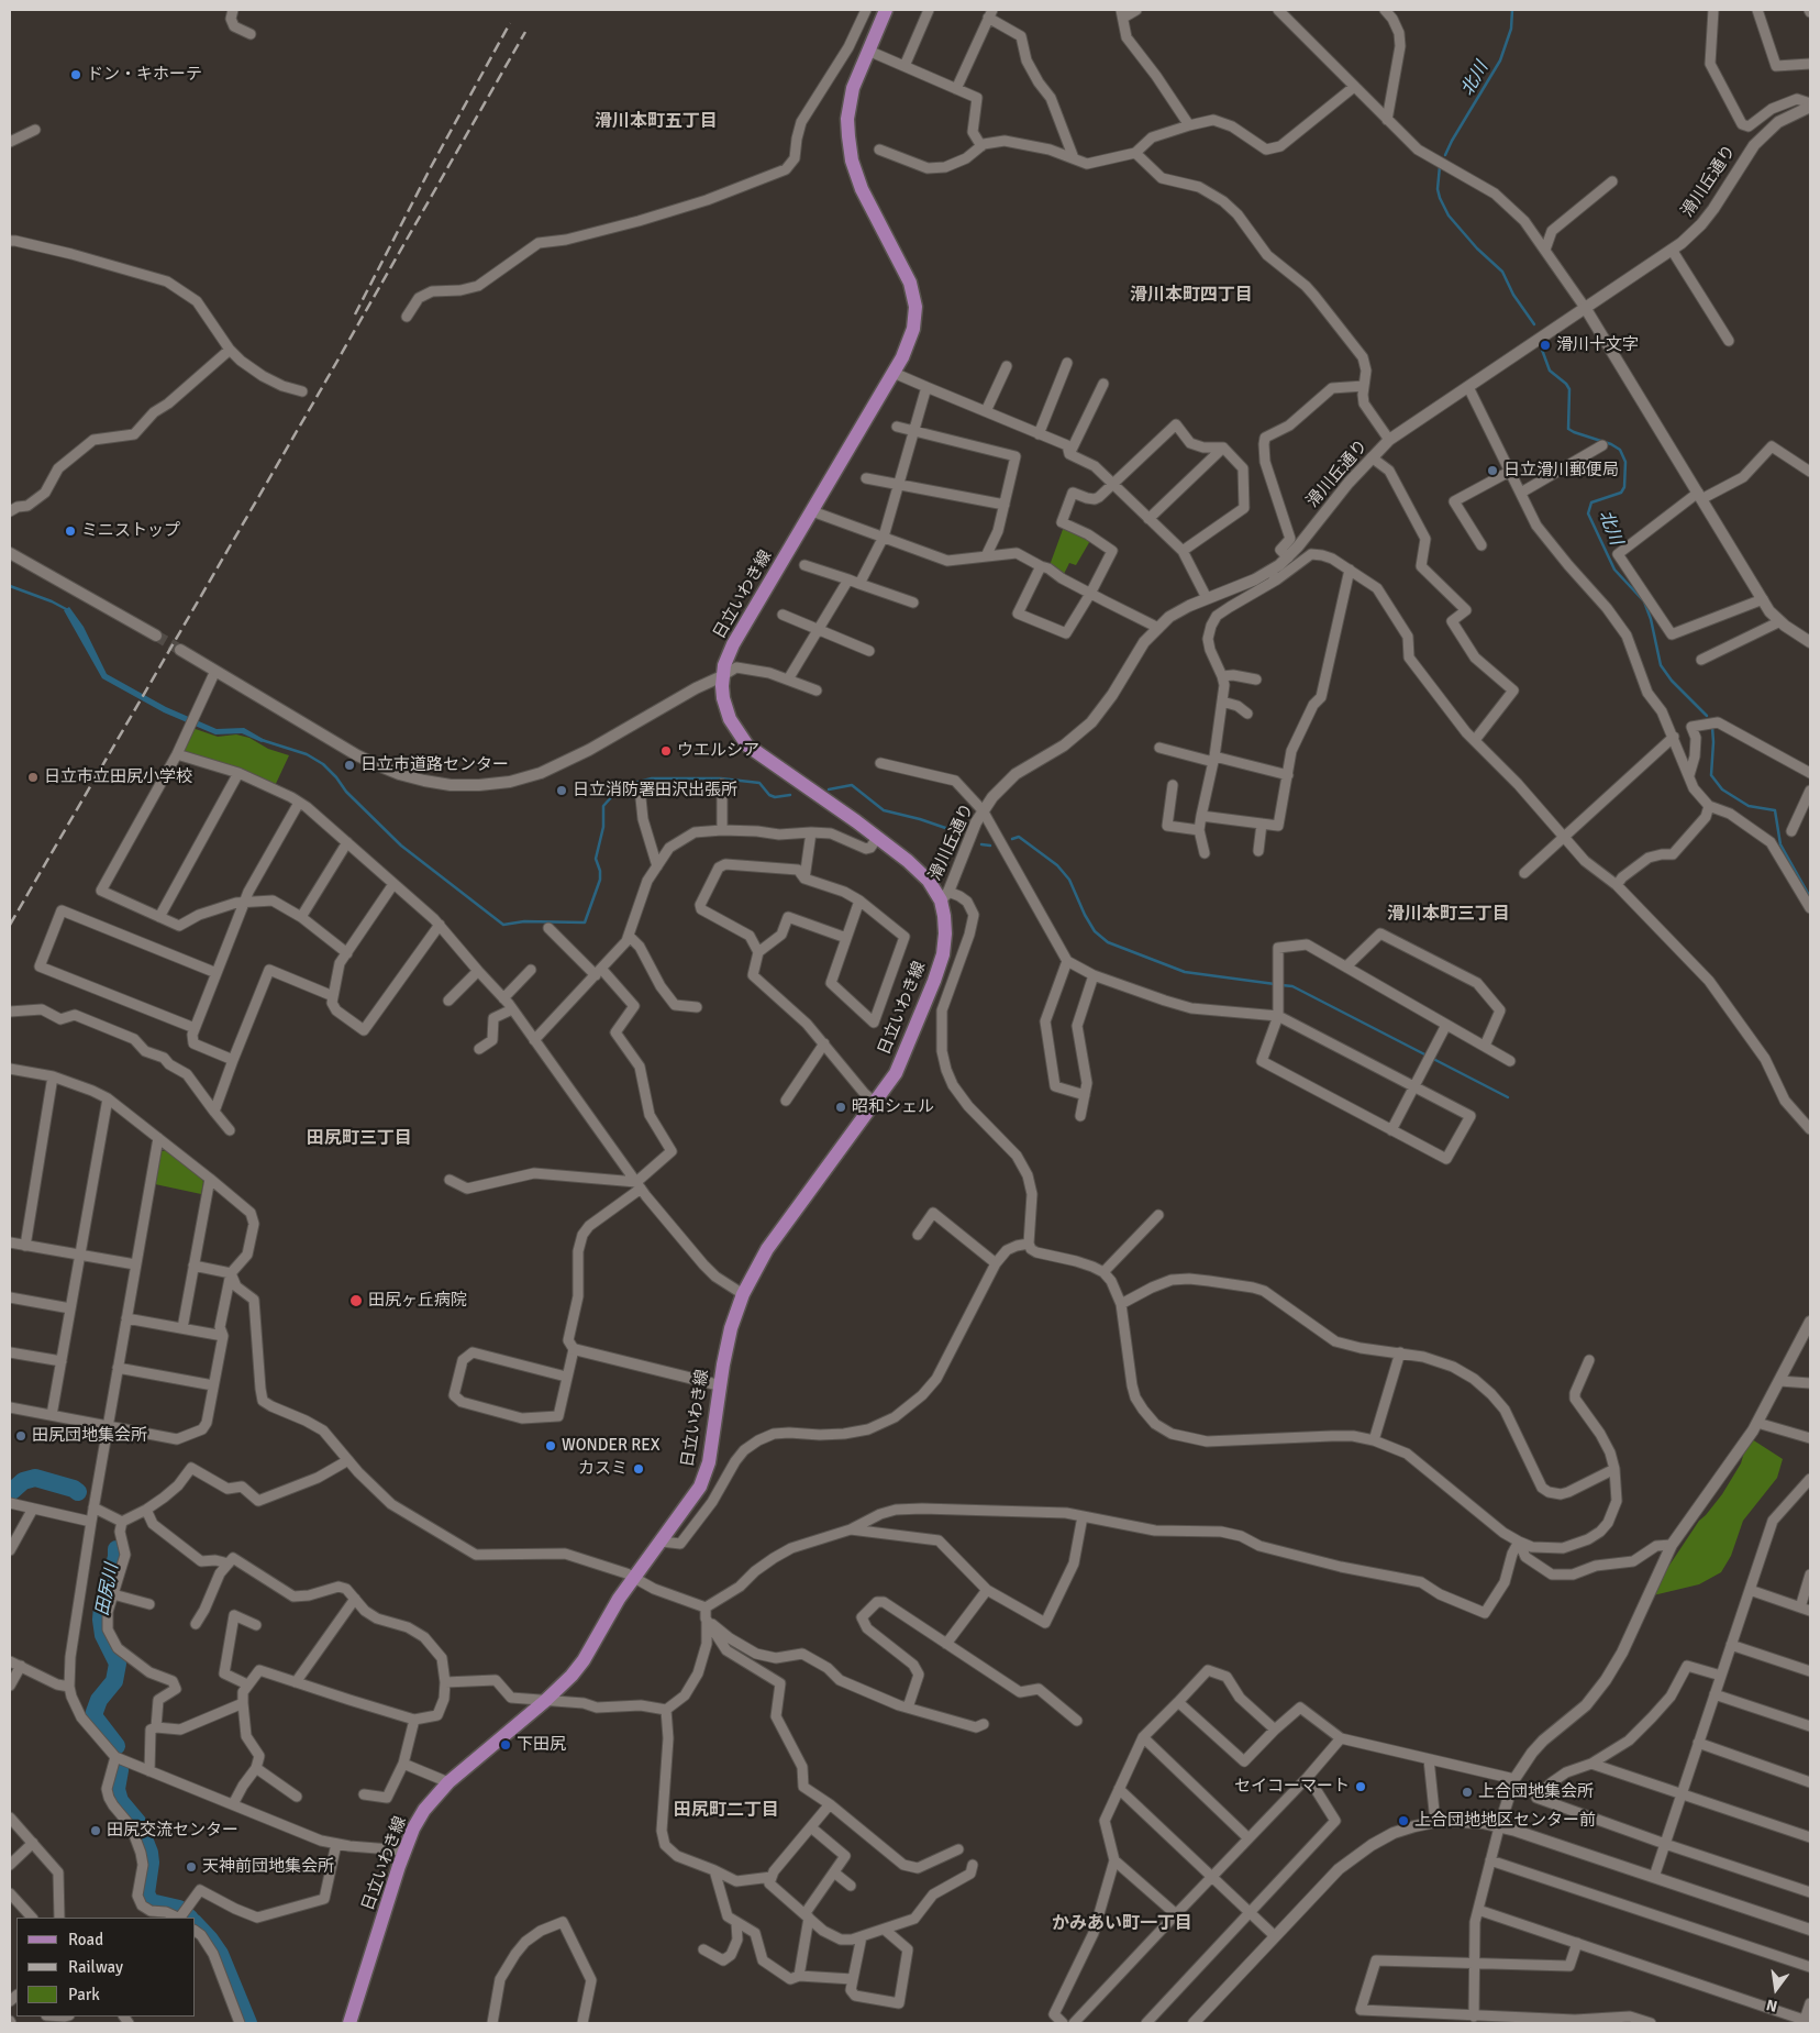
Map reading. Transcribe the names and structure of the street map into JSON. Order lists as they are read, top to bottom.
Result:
{
  "streets": {
    "main road": ["日立いわき線"],
    "street": ["滑川丘通り"]
  },
  "crossings": [
    ["滑川丘通り", "日立いわき線"]
  ],
  "districts": [
    "滑川本町五丁目",
    "滑川本町四丁目",
    "滑川本町三丁目",
    "田尻町三丁目",
    "田尻町二丁目",
    "かみあい町一丁目"
  ],
  "water": ["北川", "田尻川"],
  "places": [
    "ドン・キホーテ",
    "滑川十文字",
    "日立滑川郵便局",
    "ミニストップ",
    "ウエルシア",
    "日立市道路センター",
    "日立市立田尻小学校",
    "日立消防署田沢出張所",
    "昭和シェル",
    "田尻ヶ丘病院",
    "田尻団地集会所",
    "WONDER REX",
    "カスミ",
    "下田尻",
    "セイコーマート",
    "上合団地集会所",
    "上合団地地区センター前",
    "田尻交流センター",
    "天神前団地集会所"
  ],
  "legend": ["Road", "Railway", "Park"],
  "north": "bottom"
}
